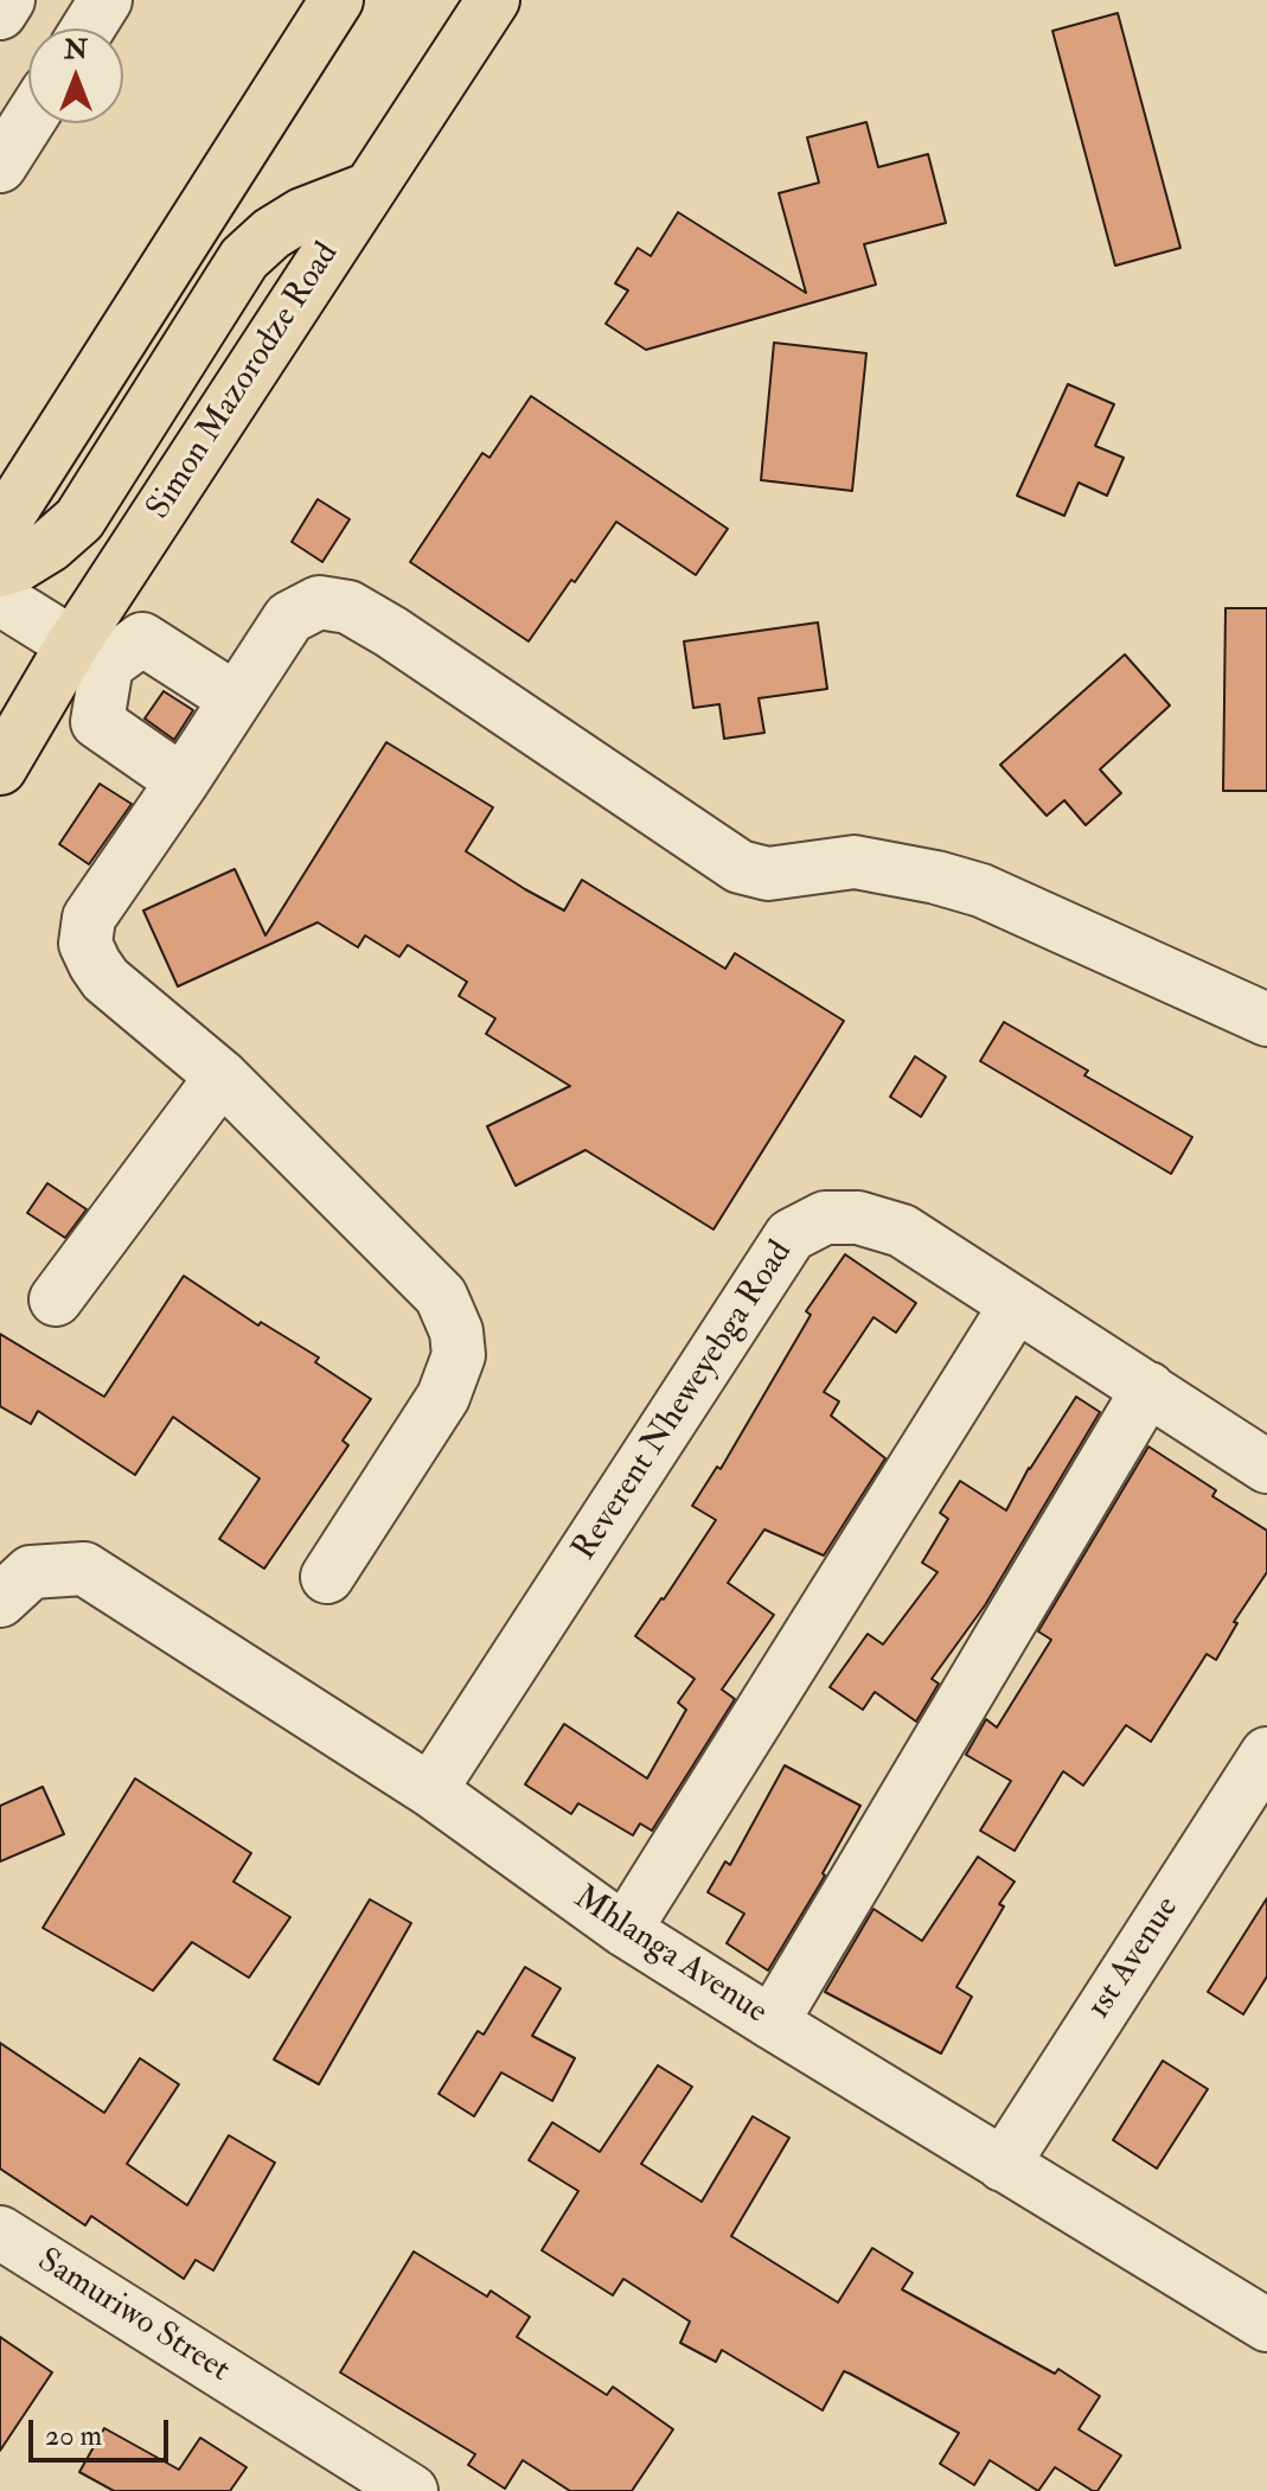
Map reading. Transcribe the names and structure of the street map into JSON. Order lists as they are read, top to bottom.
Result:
{
  "streets": {
    "highway": ["Simon Mazorodze Road"],
    "street": [
      "Reverent Nheweyebga Road",
      "Mhlanga Avenue",
      "1st Avenue",
      "Samuriwo Street"
    ]
  },
  "crossings": [
    ["Reverent Nheweyebga Road", "Mhlanga Avenue"],
    ["Mhlanga Avenue", "1st Avenue"]
  ],
  "scale_bar": "20 m",
  "north": "top"
}
